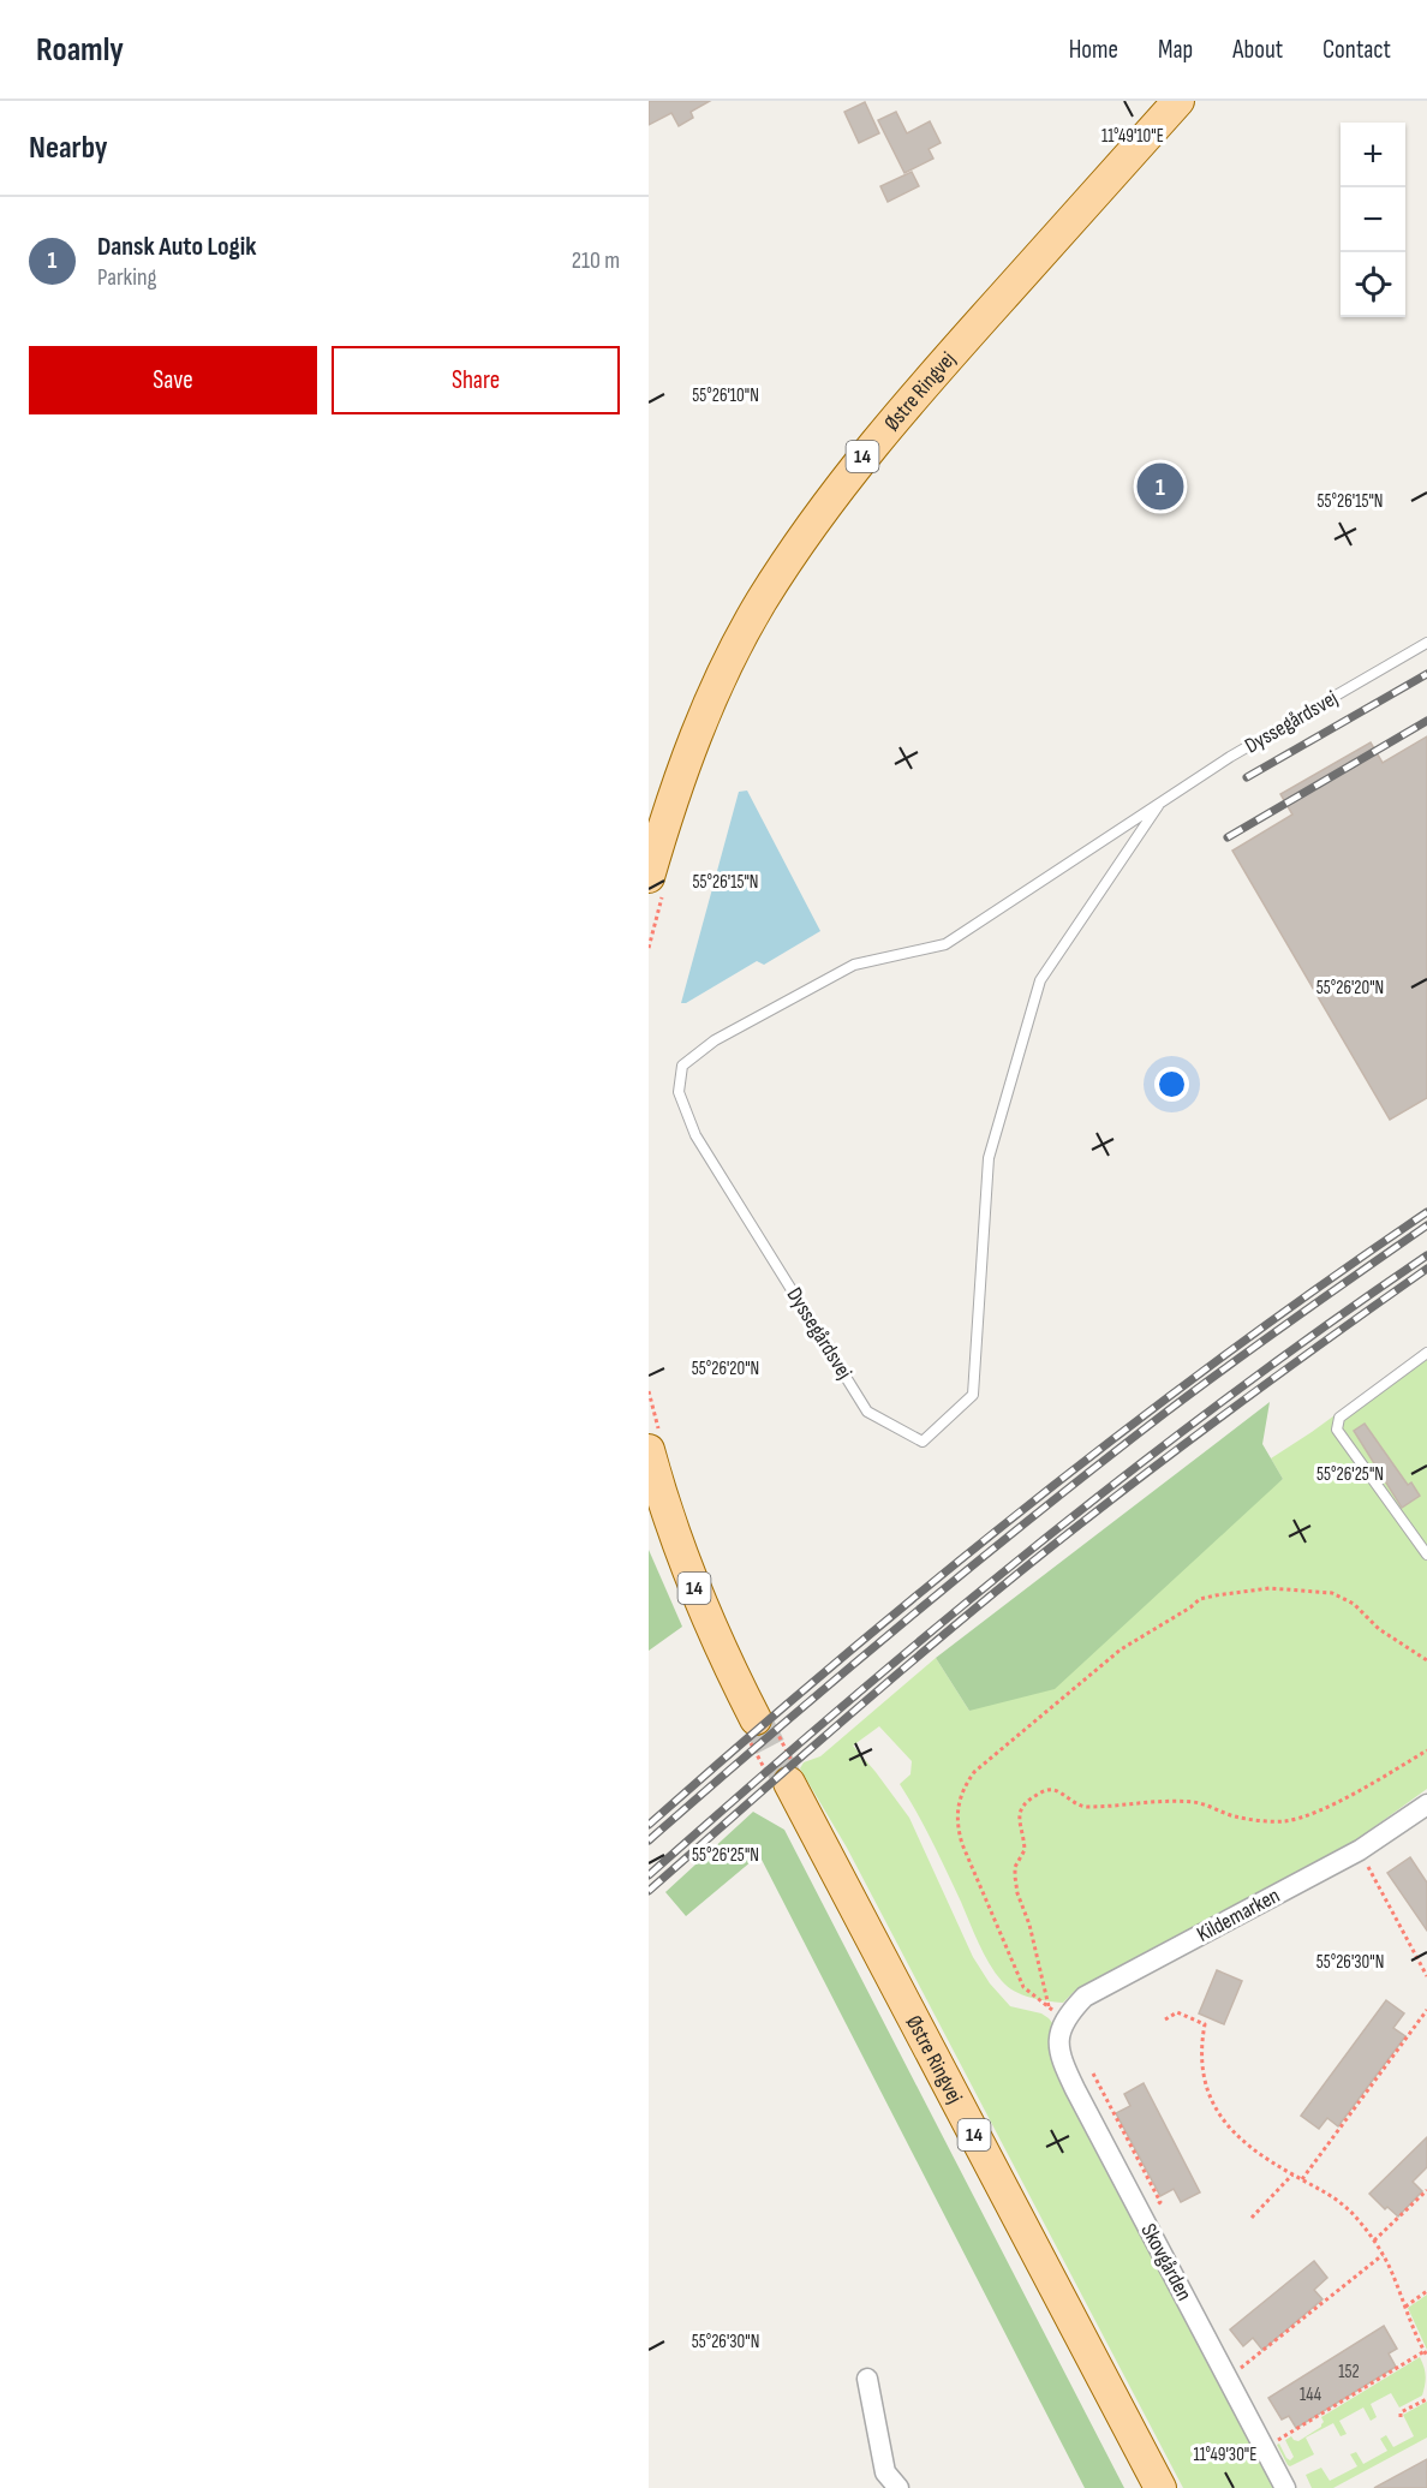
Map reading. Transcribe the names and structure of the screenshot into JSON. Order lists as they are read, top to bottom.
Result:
{
  "streets": {
    "main road": ["Østre Ringvej", "14"],
    "street": ["Kildemarken", "Skovgården"],
    "lane": ["Dyssegårdsvej"]
  },
  "crossings": [
    ["Kildemarken", "Skovgården"]
  ],
  "house_numbers": ["152", "144"],
  "page": {
    "header": "Roamly",
    "nav": [
      "Home",
      "Map",
      "About",
      "Contact"
    ],
    "heading": "Nearby",
    "map_buttons": ["+", "−"],
    "list": [
      {
        "mark": "1",
        "name": "Dansk Auto Logik",
        "note": "Parking",
        "value": "210 m"
      }
    ],
    "buttons": ["Save", "Share"],
    "pins": "1"
  },
  "coordinates": [
    "11°49'10\"E",
    "55°26'10\"N",
    "55°26'15\"N",
    "55°26'20\"N",
    "55°26'25\"N",
    "55°26'30\"N",
    "11°49'30\"E"
  ]
}
